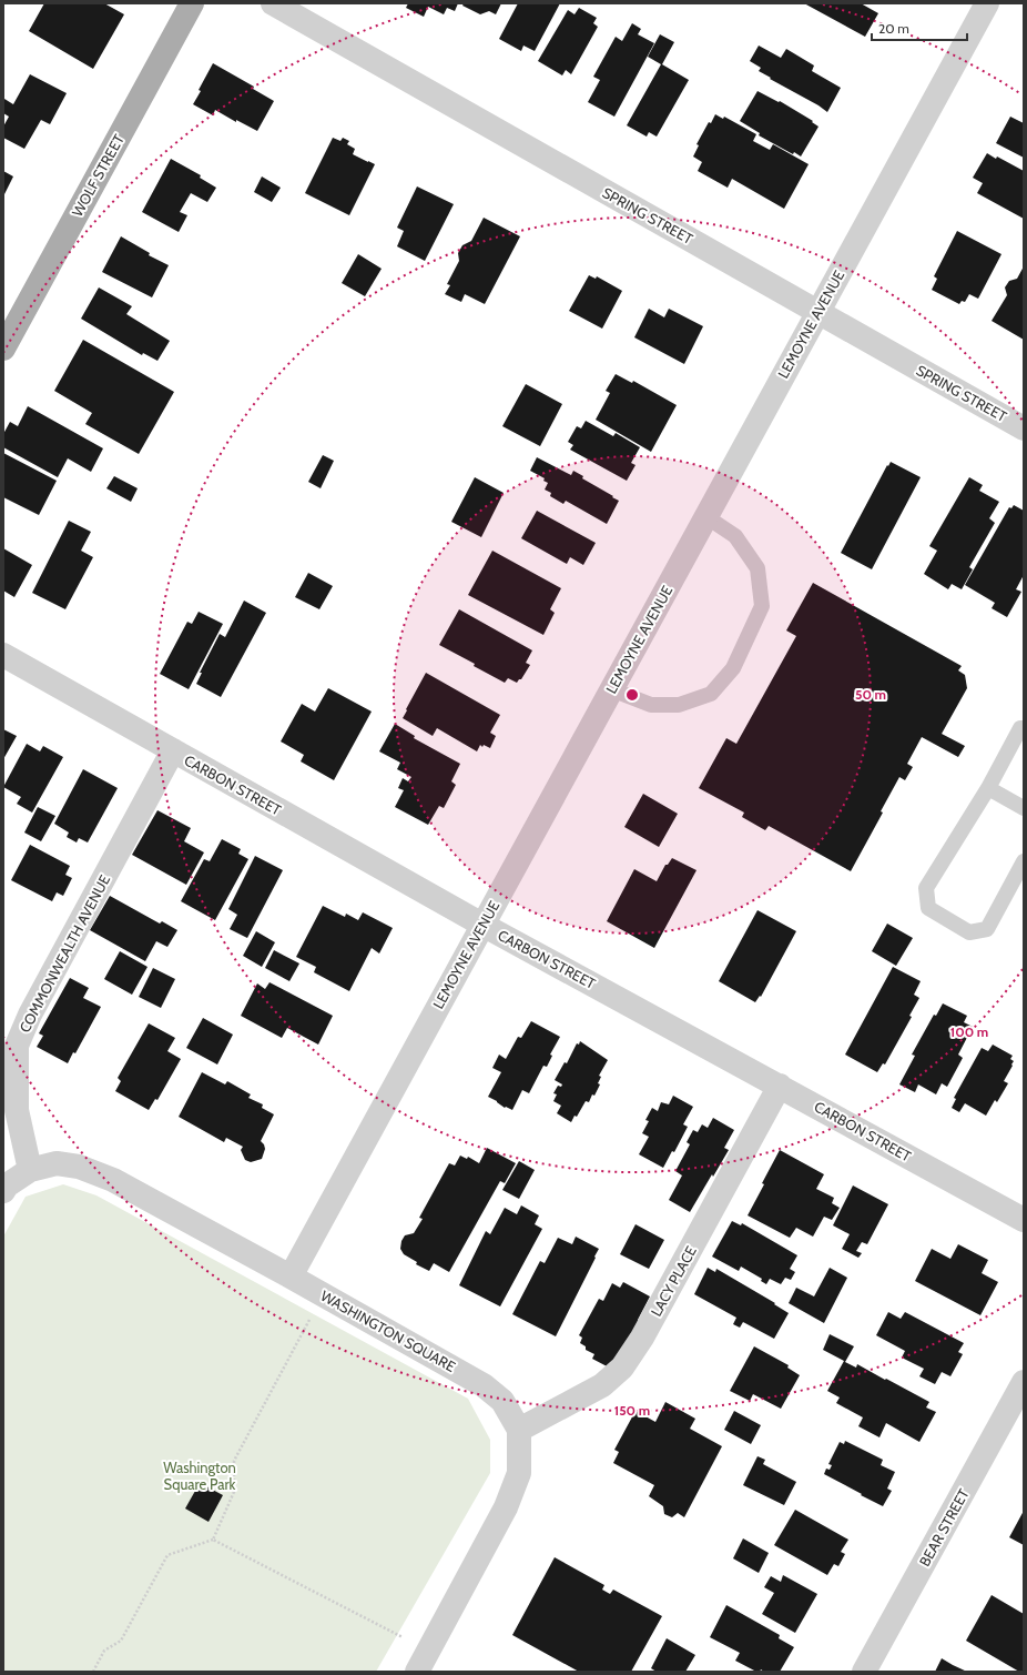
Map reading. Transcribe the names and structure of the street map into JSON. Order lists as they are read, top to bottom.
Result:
{
  "streets": {
    "main road": ["WOLF STREET"],
    "street": [
      "SPRING STREET",
      "LEMOYNE AVENUE",
      "CARBON STREET",
      "COMMONWEALTH AVENUE",
      "LACY PLACE",
      "WASHINGTON SQUARE",
      "BEAR STREET"
    ]
  },
  "crossings": [
    ["SPRING STREET", "LEMOYNE AVENUE"],
    ["LEMOYNE AVENUE", "CARBON STREET"],
    ["LEMOYNE AVENUE", "WASHINGTON SQUARE"],
    ["CARBON STREET", "COMMONWEALTH AVENUE"],
    ["CARBON STREET", "LACY PLACE"],
    ["COMMONWEALTH AVENUE", "WASHINGTON SQUARE"],
    ["LACY PLACE", "WASHINGTON SQUARE"]
  ],
  "parks": ["Washington Square Park"],
  "scale_bar": "20 m",
  "rings": ["50 m", "100 m", "150 m"]
}
